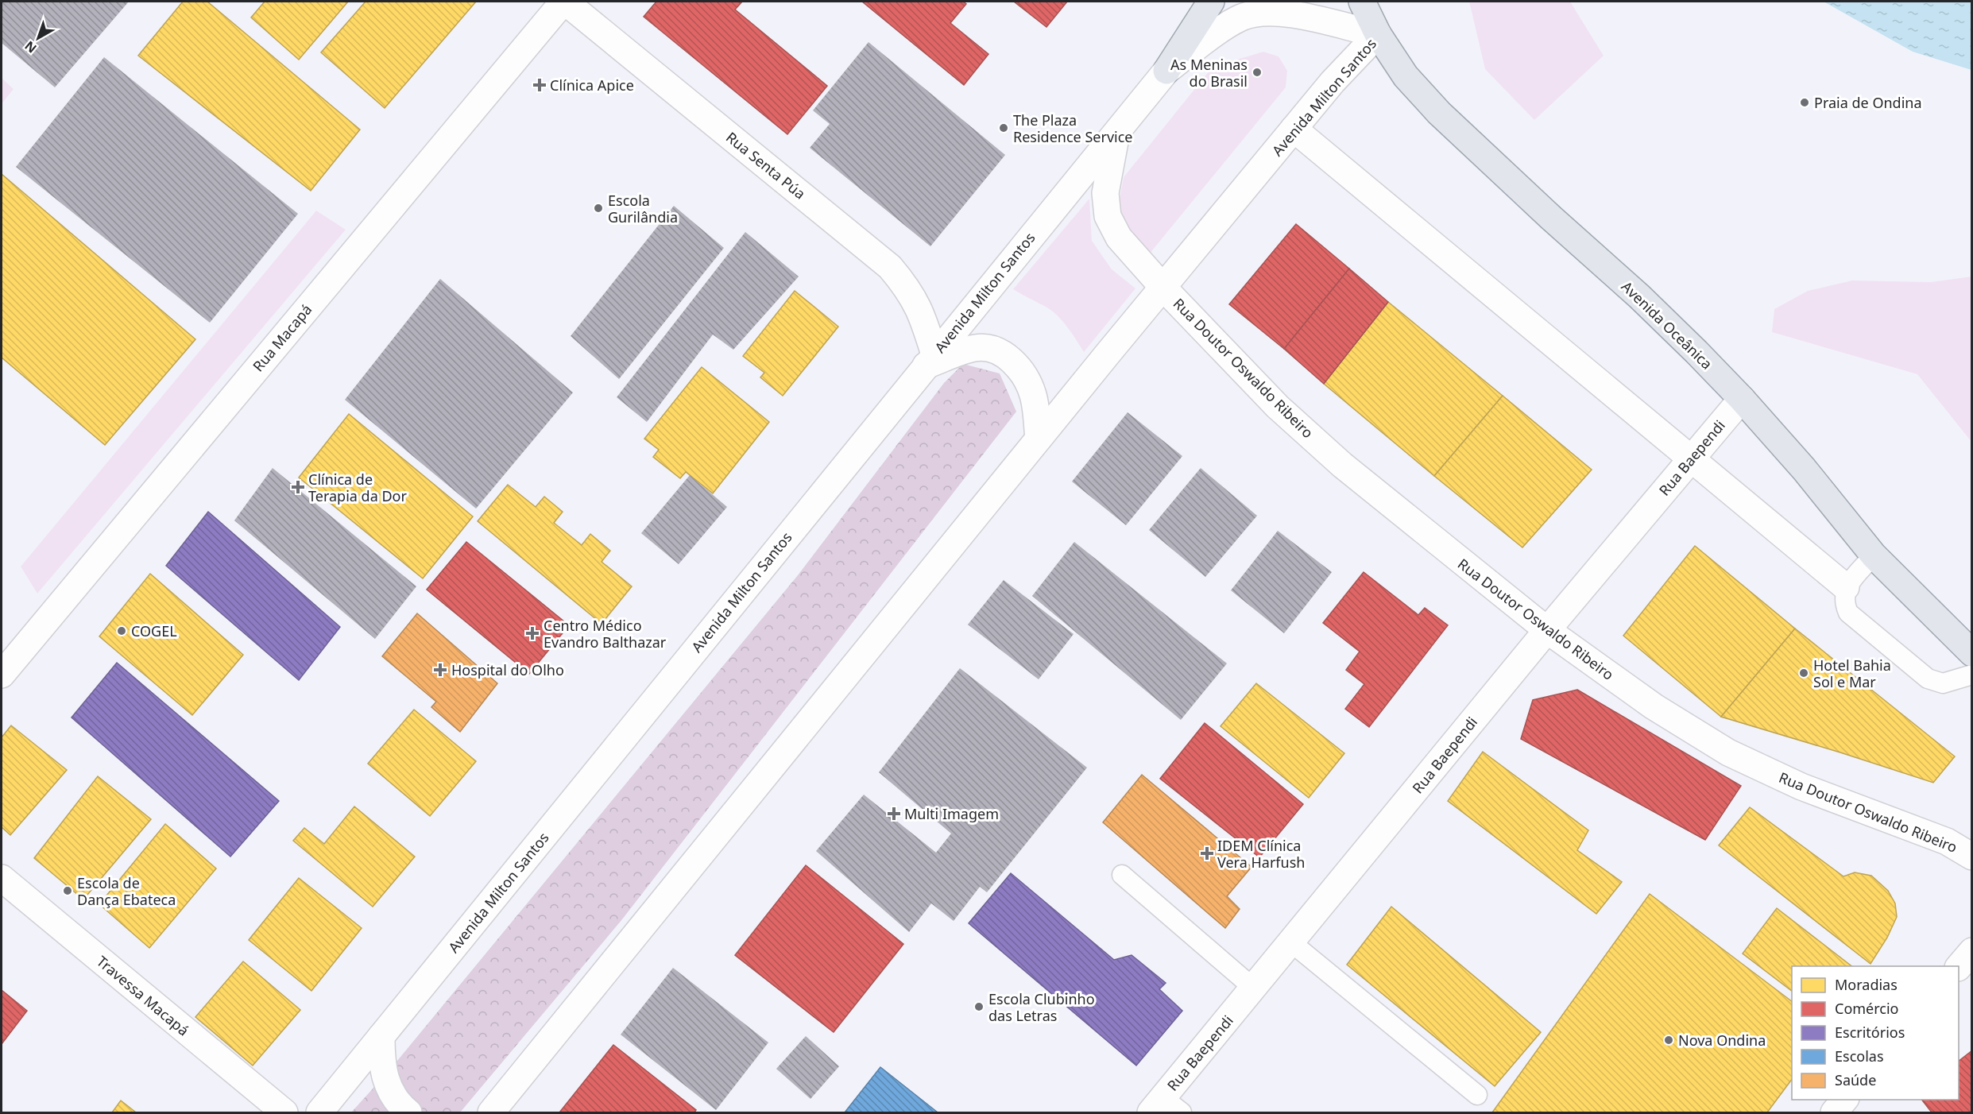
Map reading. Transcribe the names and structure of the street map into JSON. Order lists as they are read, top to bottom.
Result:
{
  "streets": {
    "main road": [
      "Avenida Milton Santos",
      "Rua Senta Púa",
      "Avenida Oceânica",
      "Rua Macapá",
      "Rua Doutor Oswaldo Ribeiro",
      "Rua Baependi",
      "Travessa Macapá"
    ]
  },
  "crossings": [
    ["Avenida Milton Santos", "Rua Senta Púa"],
    ["Avenida Milton Santos", "Avenida Oceânica"],
    ["Avenida Milton Santos", "Rua Doutor Oswaldo Ribeiro"],
    ["Rua Senta Púa", "Rua Macapá"],
    ["Avenida Oceânica", "Rua Baependi"],
    ["Rua Doutor Oswaldo Ribeiro", "Rua Baependi"]
  ],
  "places": {
    "other": [
      "As Meninas do Brasil",
      "Praia de Ondina",
      "The Plaza Residence Service",
      "Escola Gurilândia",
      "COGEL",
      "Hotel Bahia Sol e Mar",
      "Escola de Dança Ebateca",
      "Escola Clubinho das Letras",
      "Nova Ondina"
    ],
    "health": [
      "Clínica Apice",
      "Clínica de Terapia da Dor",
      "Centro Médico Evandro Balthazar",
      "Hospital do Olho",
      "Multi Imagem",
      "IDEM Clínica Vera Harfush"
    ]
  },
  "legend": [
    "Moradias",
    "Comércio",
    "Escritórios",
    "Escolas",
    "Saúde"
  ],
  "north": "bottom left"
}
